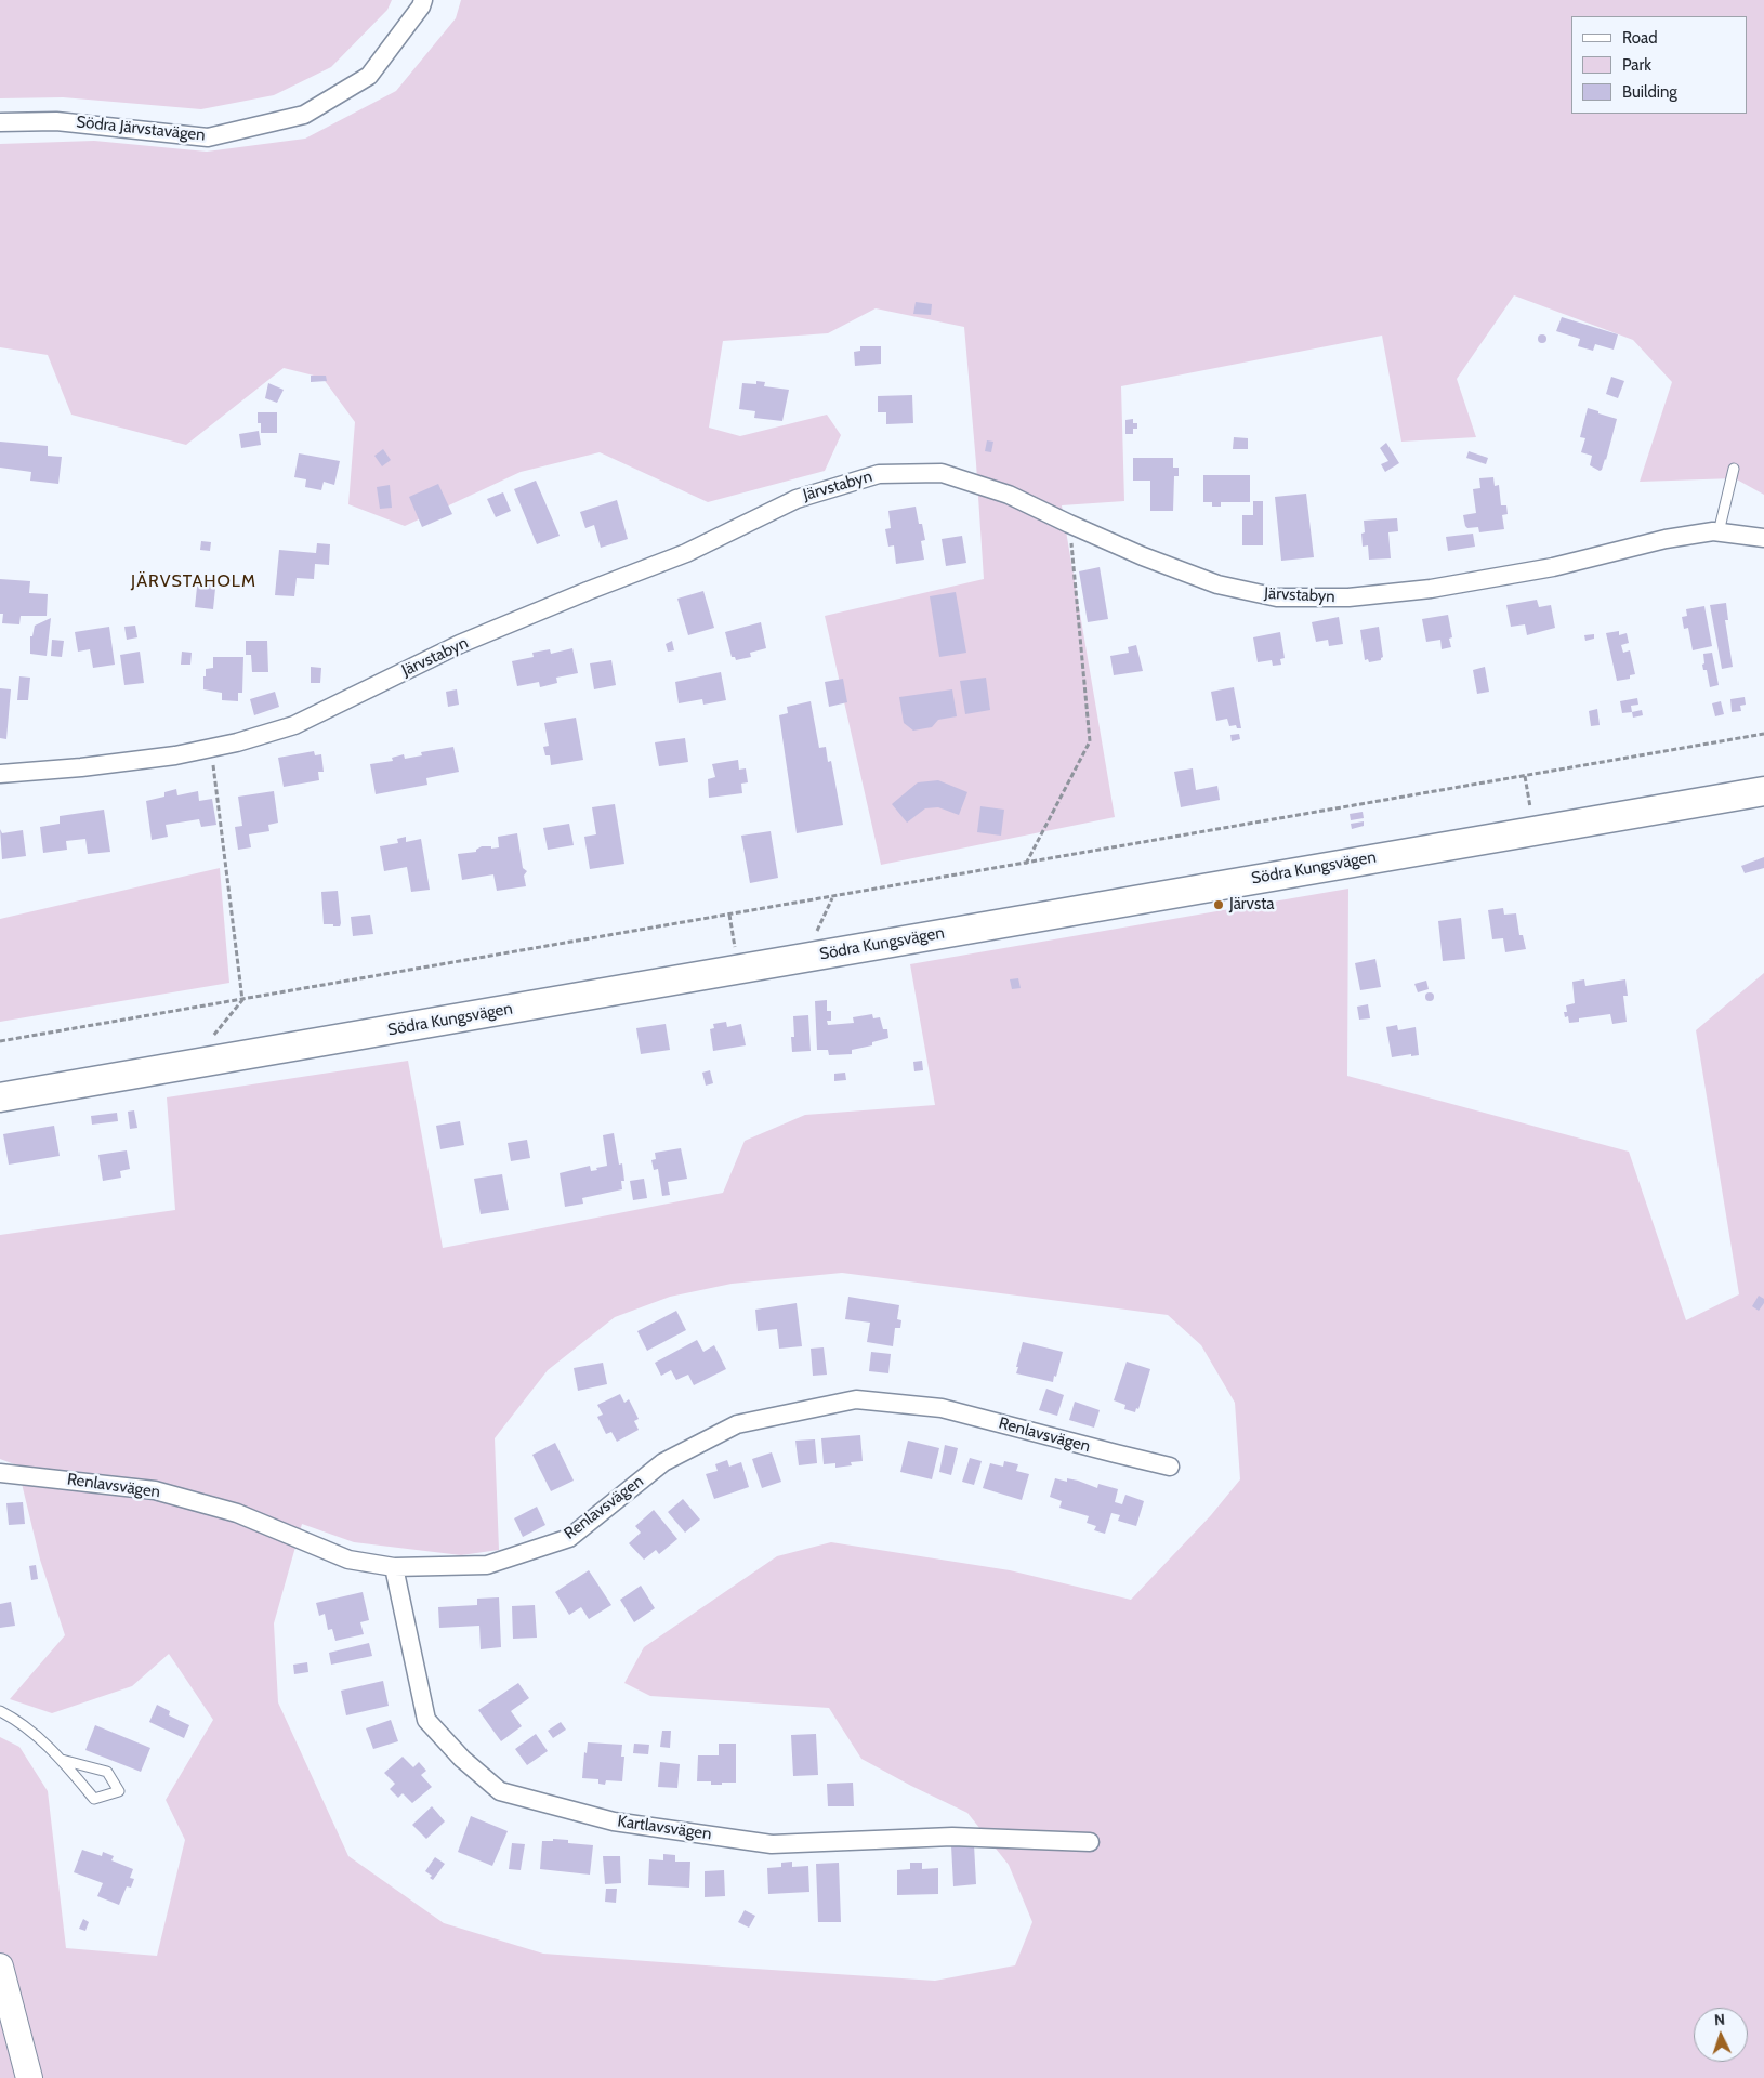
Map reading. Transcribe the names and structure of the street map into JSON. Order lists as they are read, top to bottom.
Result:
{
  "streets": {
    "main road": ["Södra Kungsvägen"],
    "street": [
      "Södra Järvstavägen",
      "Järvstabyn",
      "Renlavsvägen",
      "Kartlavsvägen"
    ]
  },
  "crossings": [
    ["Renlavsvägen", "Kartlavsvägen"]
  ],
  "districts": ["JÄRVSTAHOLM"],
  "places": ["Järvsta"],
  "legend": ["Road", "Park", "Building"],
  "north": "top"
}
